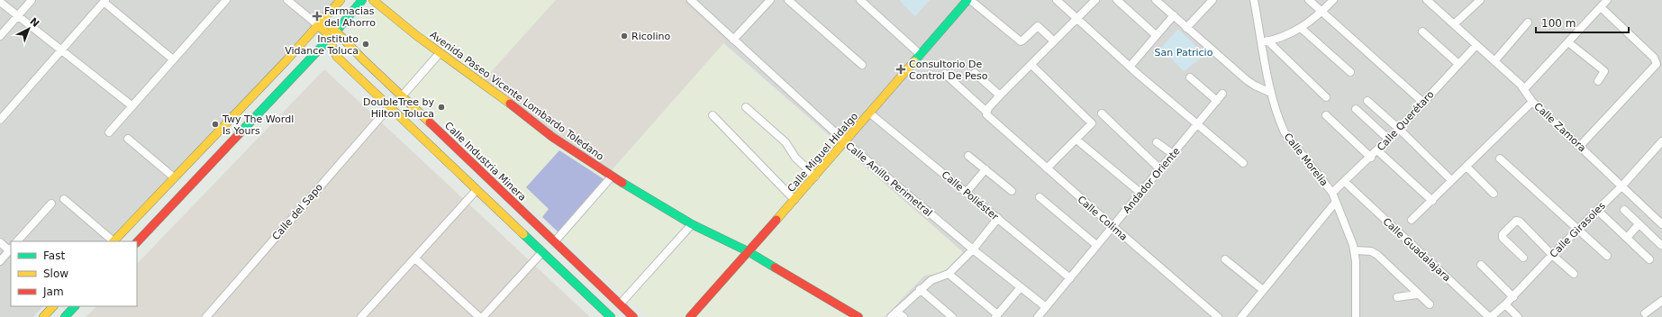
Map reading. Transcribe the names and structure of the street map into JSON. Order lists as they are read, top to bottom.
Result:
{
  "streets": {
    "main road": ["Avenida Paseo Vicente Lombardo Toledano", "Calle Miguel Hidalgo", "Calle Industria Minera"],
    "street": [
      "Calle Querétaro",
      "Calle Zamora",
      "Calle Morelia",
      "Calle Anillo Perimetral",
      "Andador Oriente",
      "Calle Poliéster",
      "Calle del Sapo",
      "Calle Colima",
      "Calle Girasoles",
      "Calle Guadalajara"
    ]
  },
  "crossings": [
    ["Avenida Paseo Vicente Lombardo Toledano", "Calle Miguel Hidalgo"],
    ["Calle Querétaro", "Calle Zamora"],
    ["Calle Querétaro", "Calle Morelia"],
    ["Calle Querétaro", "Calle Guadalajara"],
    ["Calle Zamora", "Calle Girasoles"],
    ["Calle Miguel Hidalgo", "Calle Anillo Perimetral"],
    ["Calle Miguel Hidalgo", "Calle Poliéster"],
    ["Calle Industria Minera", "Calle del Sapo"],
    ["Calle Anillo Perimetral", "Andador Oriente"],
    ["Andador Oriente", "Calle Poliéster"],
    ["Andador Oriente", "Calle Colima"],
    ["Calle Girasoles", "Calle Guadalajara"]
  ],
  "parks": ["San Patricio"],
  "places": {
    "health": ["Farmacias del Ahorro", "Consultorio De Control De Peso"],
    "other": [
      "Ricolino",
      "Instituto Vidance Toluca",
      "DoubleTree by Hilton Toluca",
      "Twy The Wordl Is Yours"
    ]
  },
  "legend": ["Fast", "Slow", "Jam"],
  "scale_bar": "100 m",
  "north": "top right"
}
